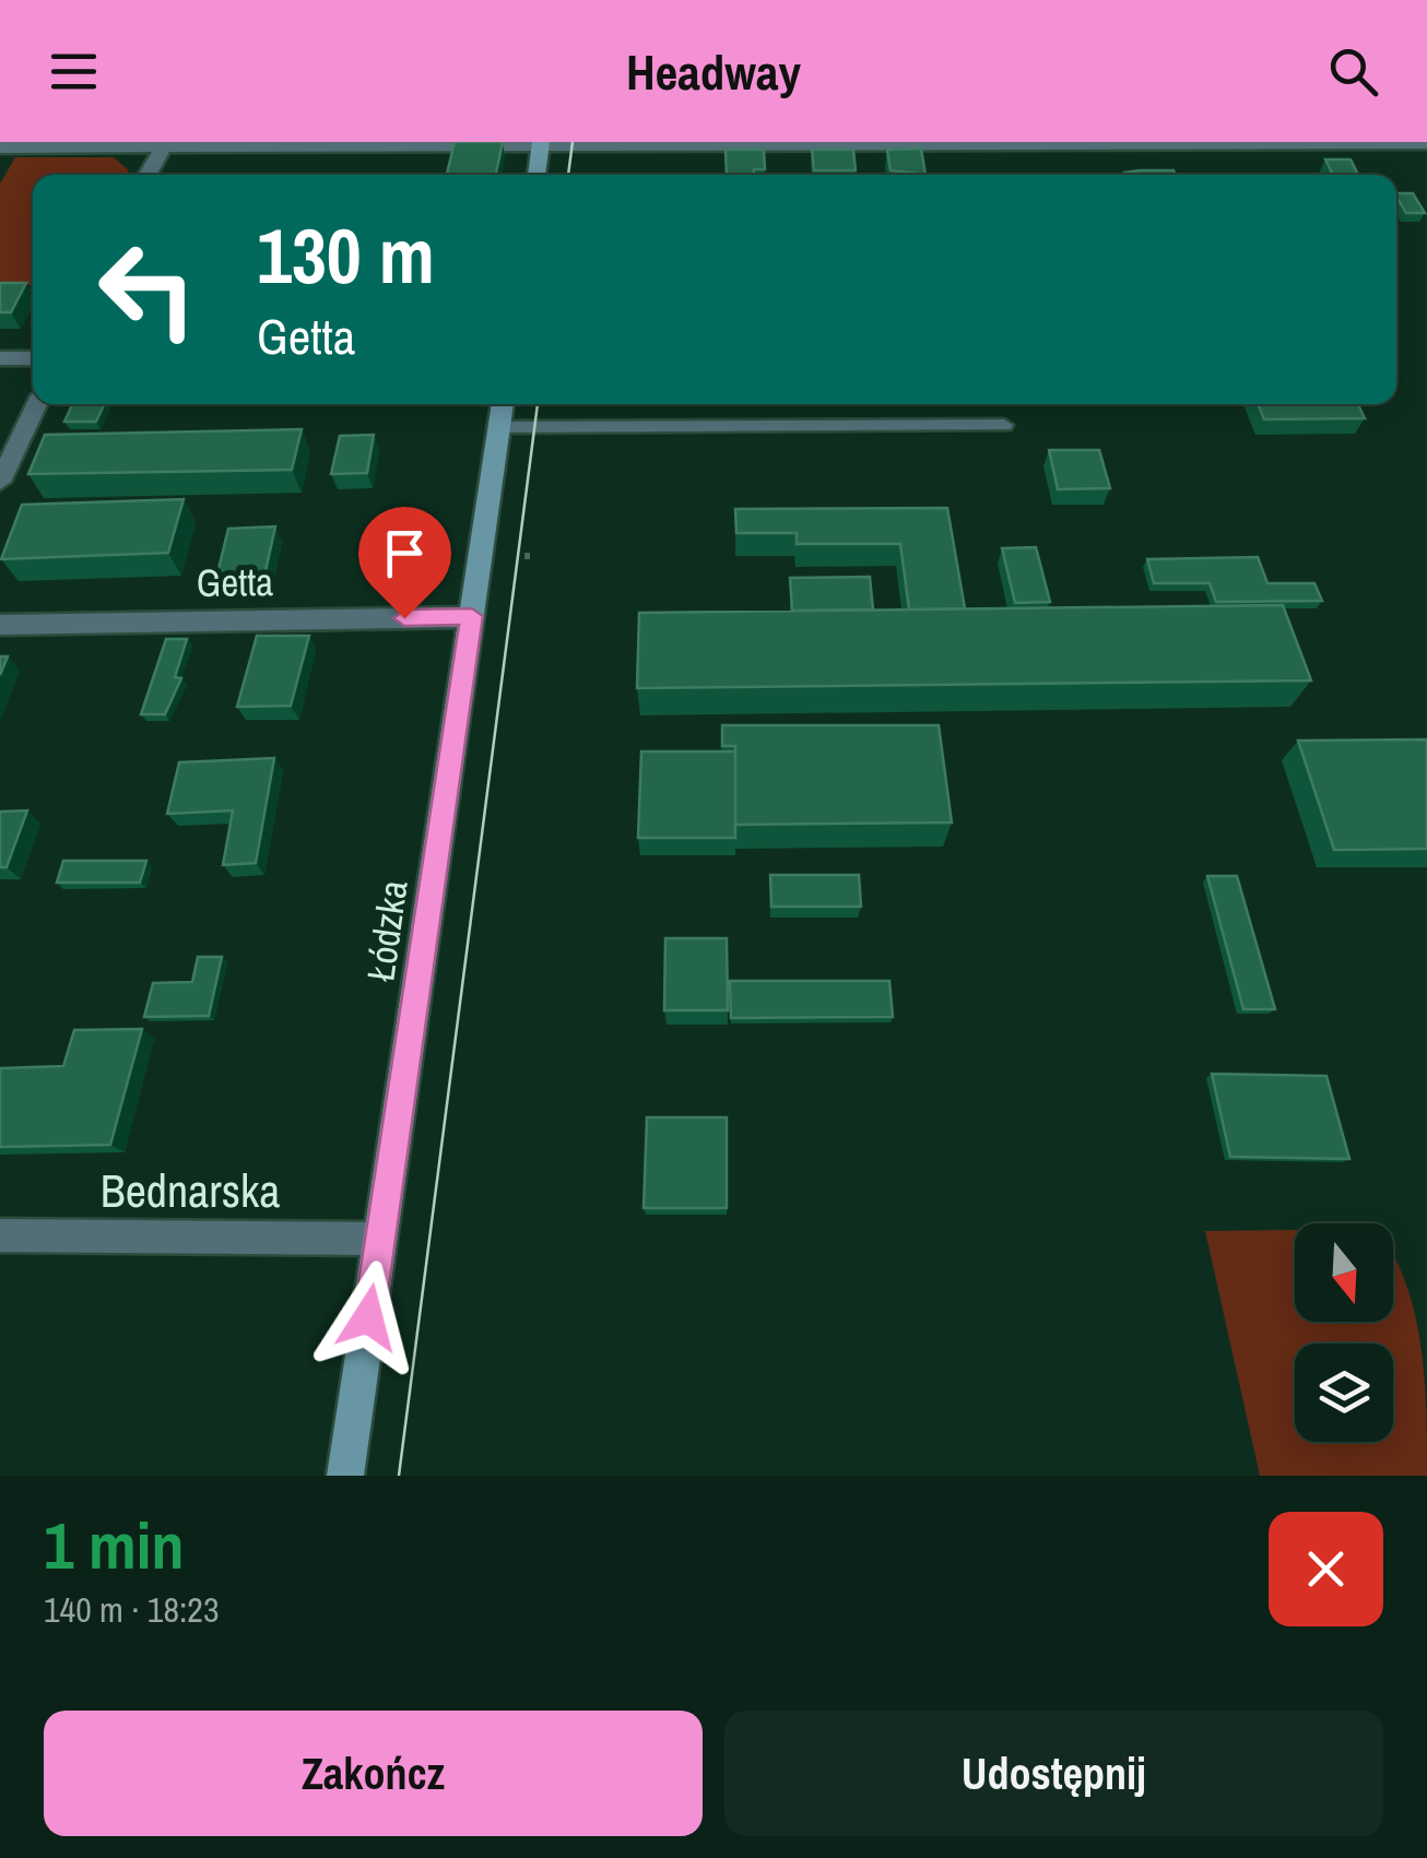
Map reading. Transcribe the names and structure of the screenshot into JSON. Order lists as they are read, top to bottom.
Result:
{
  "streets": {
    "main road": ["Łódzka"],
    "street": ["Getta", "Bednarska"]
  },
  "crossings": [
    ["Getta", "Łódzka"],
    ["Łódzka", "Bednarska"]
  ],
  "north": "bottom",
  "page": {
    "header": "Headway",
    "turn": ["130 m", "Getta"],
    "heading": ["1 min", "140 m · 18:23"],
    "buttons": ["Zakończ", "Udostępnij"]
  }
}
